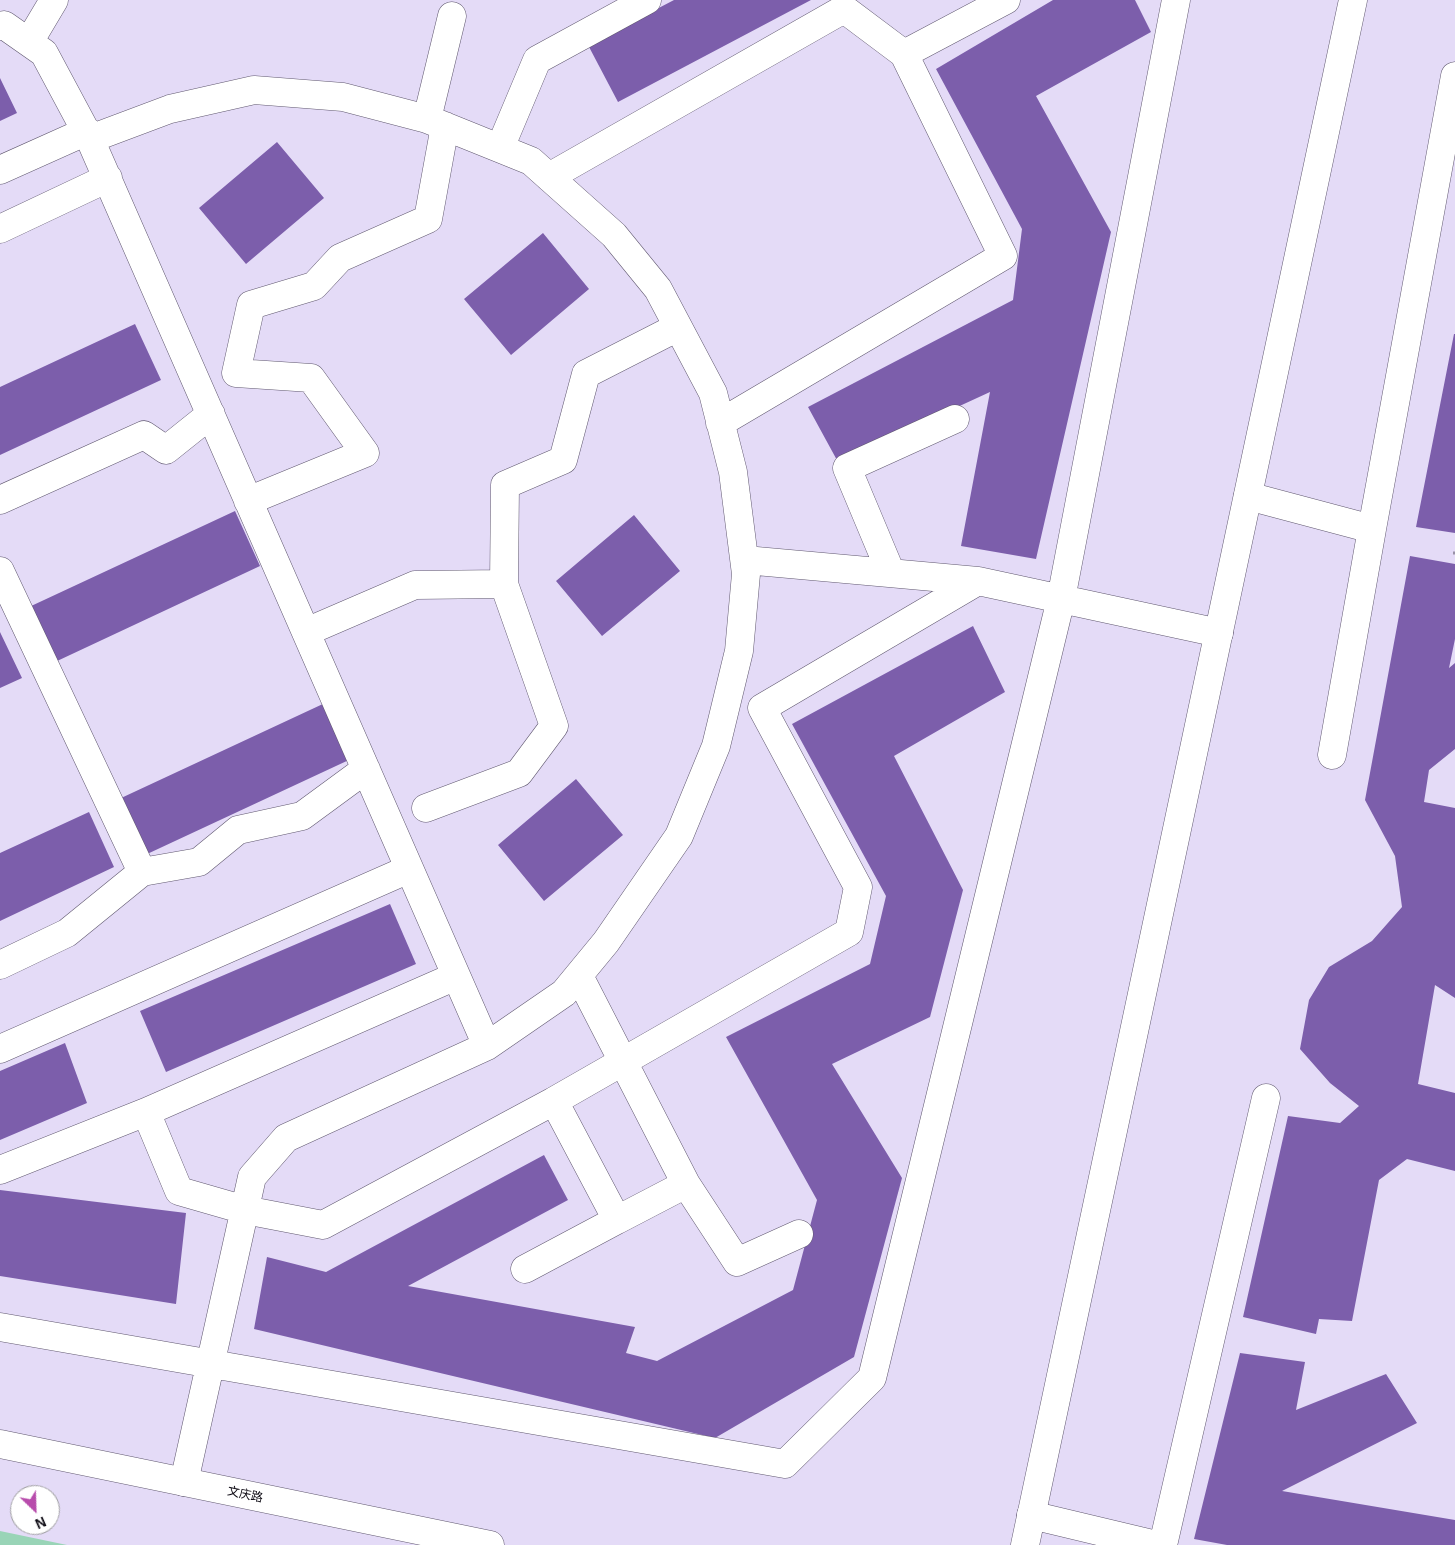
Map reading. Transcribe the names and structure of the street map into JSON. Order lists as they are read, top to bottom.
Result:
{
  "streets": {
    "street": ["文庆路"]
  },
  "north": "bottom right"
}
